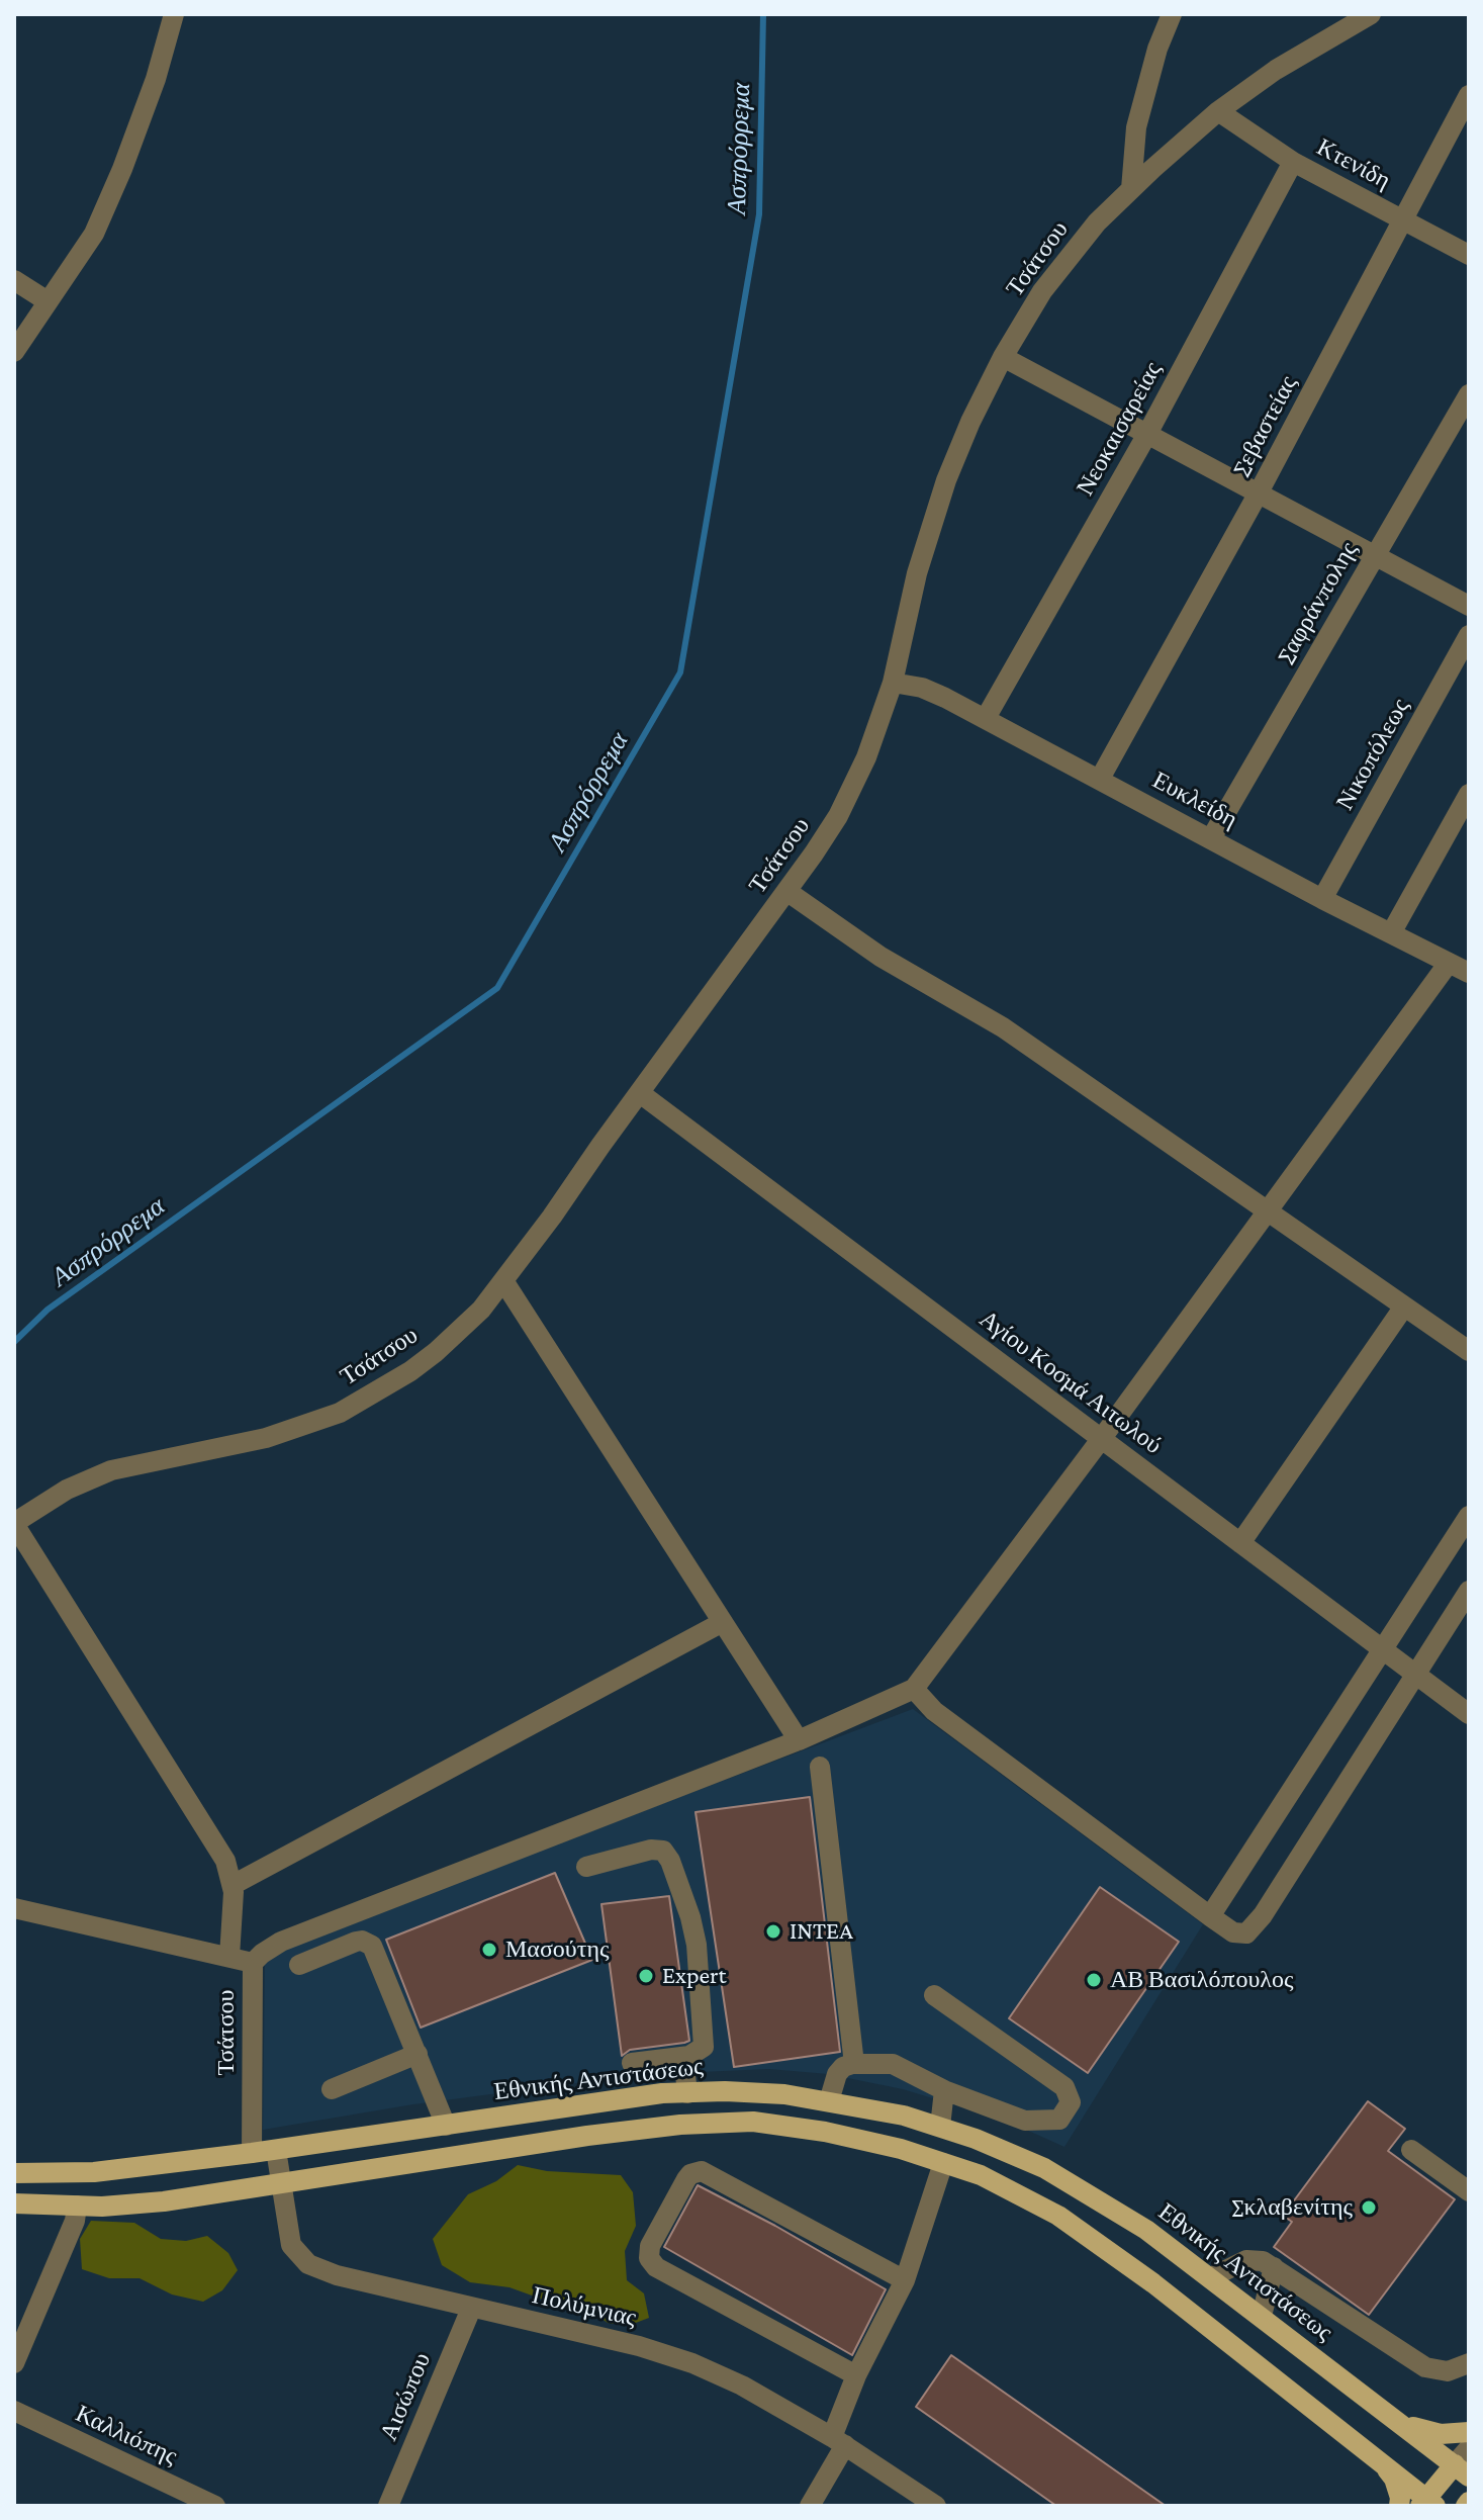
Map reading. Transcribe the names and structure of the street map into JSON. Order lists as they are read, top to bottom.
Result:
{
  "streets": {
    "main road": ["Εθνικής Αντιστάσεως"],
    "street": [
      "Κτενίδη",
      "Τσάτσου",
      "Σεβαστείας",
      "Νεοκαισαρείας",
      "Σαφράνπολης",
      "Νικοπόλεως",
      "Ευκλείδη",
      "Αγίου Κοσμά Αιτωλού",
      "Πολύμνιας",
      "Αισώπου",
      "Καλλιόπης"
    ]
  },
  "crossings": [
    ["Κτενίδη", "Τσάτσου"],
    ["Κτενίδη", "Σεβαστείας"],
    ["Κτενίδη", "Νεοκαισαρείας"],
    ["Τσάτσου", "Ευκλείδη"],
    ["Τσάτσου", "Αγίου Κοσμά Αιτωλού"],
    ["Τσάτσου", "Εθνικής Αντιστάσεως"],
    ["Σεβαστείας", "Ευκλείδη"],
    ["Νεοκαισαρείας", "Ευκλείδη"],
    ["Σαφράνπολης", "Ευκλείδη"],
    ["Νικοπόλεως", "Ευκλείδη"],
    ["Εθνικής Αντιστάσεως", "Πολύμνιας"],
    ["Πολύμνιας", "Αισώπου"]
  ],
  "water": ["Ασπρόρρεμα"],
  "places": [
    "INTEA",
    "Μασούτης",
    "Expert",
    "ΑΒ Βασιλόπουλος",
    "Σκλαβενίτης"
  ]
}
